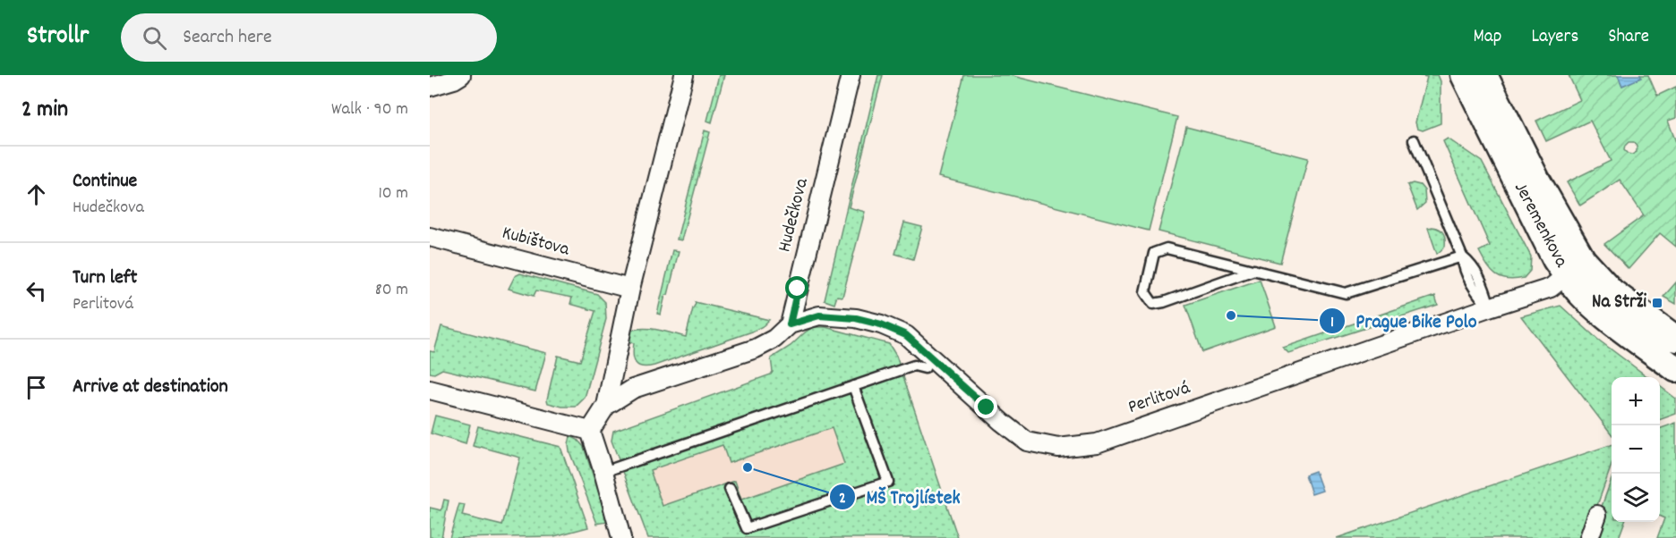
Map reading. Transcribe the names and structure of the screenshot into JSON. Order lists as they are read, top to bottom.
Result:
{
  "streets": {
    "street": [
      "Hudečkova",
      "Jeremenkova",
      "Kubištova",
      "Perlitová"
    ]
  },
  "crossings": [
    ["Hudečkova", "Perlitová"],
    ["Jeremenkova", "Perlitová"]
  ],
  "places": {
    "transit": ["Na Strži"],
    "other": ["Prague Bike Polo", "MŠ Trojlístek"]
  },
  "page": {
    "header": "Strollr",
    "search": "Search here",
    "nav": ["Map", "Layers", "Share"],
    "heading": ["2 min", "Walk · 90 m"],
    "list": [
      ["Continue", "Hudečkova", "10 m"],
      ["Turn left", "Perlitová", "80 m"],
      "Arrive at destination"
    ],
    "map_buttons": ["+", "−"]
  }
}
